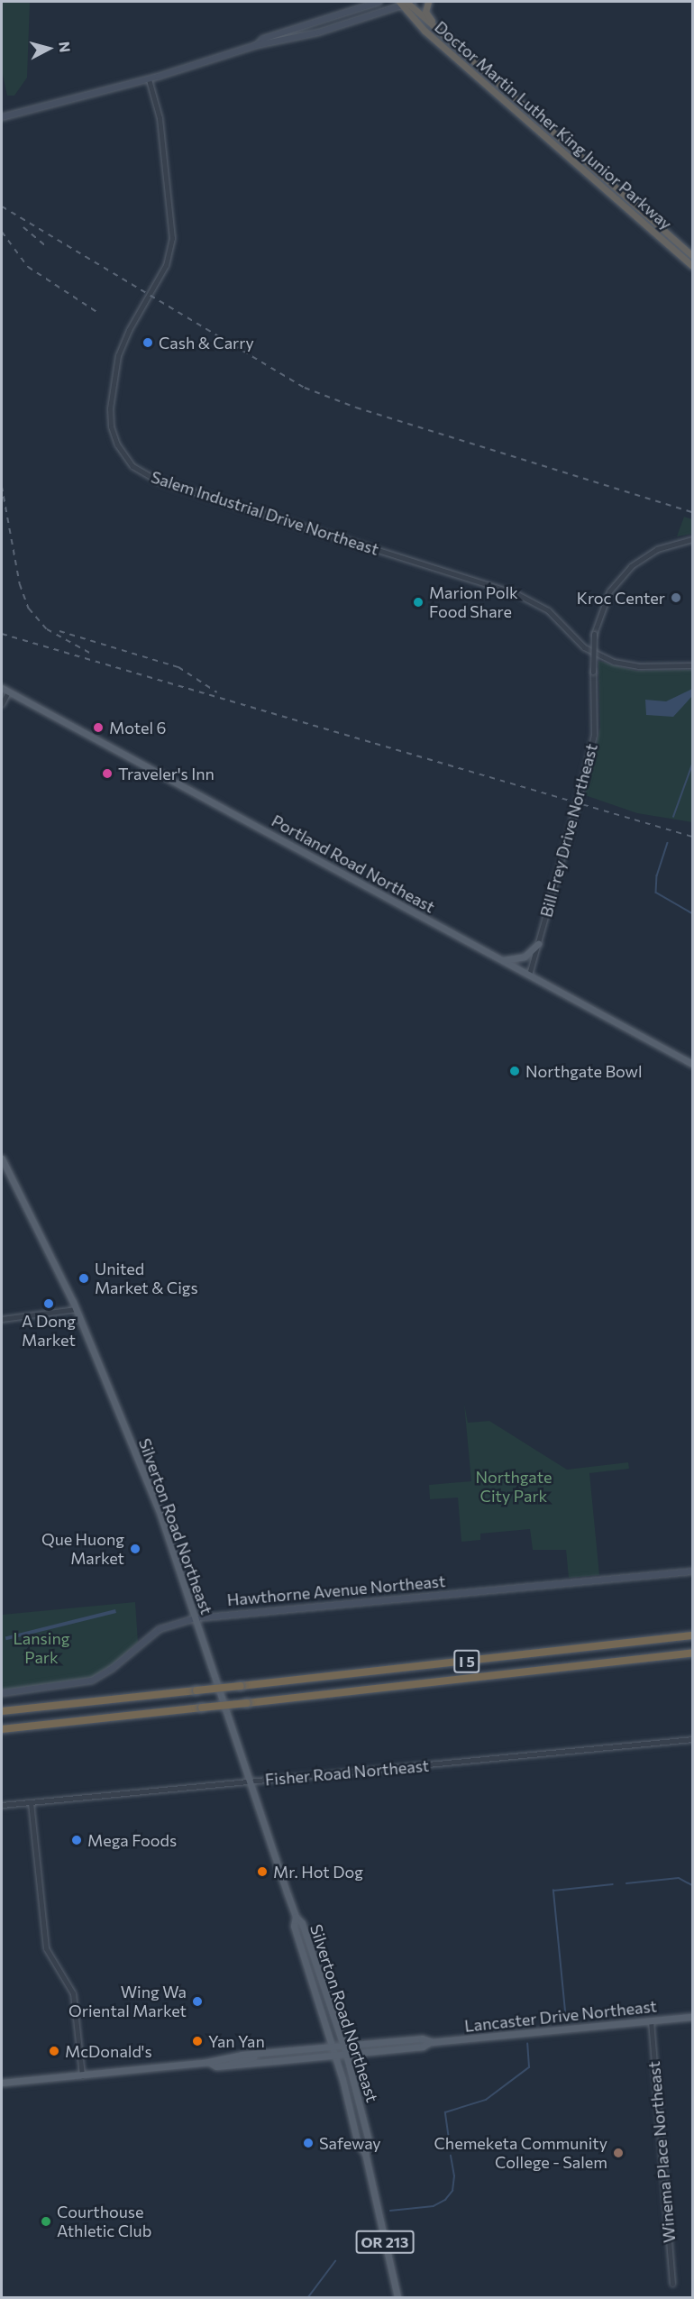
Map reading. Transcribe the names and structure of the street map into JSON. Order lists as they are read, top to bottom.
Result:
{
  "streets": {
    "highway": ["Doctor Martin Luther King Junior Parkway", "I 5"],
    "main road": [
      "Portland Road Northeast",
      "Silverton Road Northeast",
      "Hawthorne Avenue Northeast",
      "Lancaster Drive Northeast",
      "OR 213"
    ],
    "street": [
      "Salem Industrial Drive Northeast",
      "Bill Frey Drive Northeast",
      "Fisher Road Northeast",
      "Winema Place Northeast"
    ]
  },
  "crossings": [
    ["Bill Frey Drive Northeast", "Portland Road Northeast"],
    ["Silverton Road Northeast", "Hawthorne Avenue Northeast"],
    ["Silverton Road Northeast", "Fisher Road Northeast"],
    ["Silverton Road Northeast", "Lancaster Drive Northeast"],
    ["Lancaster Drive Northeast", "Winema Place Northeast"]
  ],
  "parks": ["Northgate City Park", "Lansing Park"],
  "places": [
    "Cash & Carry",
    "Kroc Center",
    "Marion Polk Food Share",
    "Motel 6",
    "Traveler's Inn",
    "Northgate Bowl",
    "United Market & Cigs",
    "A Dong Market",
    "Que Huong Market",
    "Mega Foods",
    "Mr. Hot Dog",
    "Wing Wa Oriental Market",
    "Yan Yan",
    "McDonald's",
    "Safeway",
    "Chemeketa Community College - Salem",
    "Courthouse Athletic Club"
  ],
  "north": "right"
}
